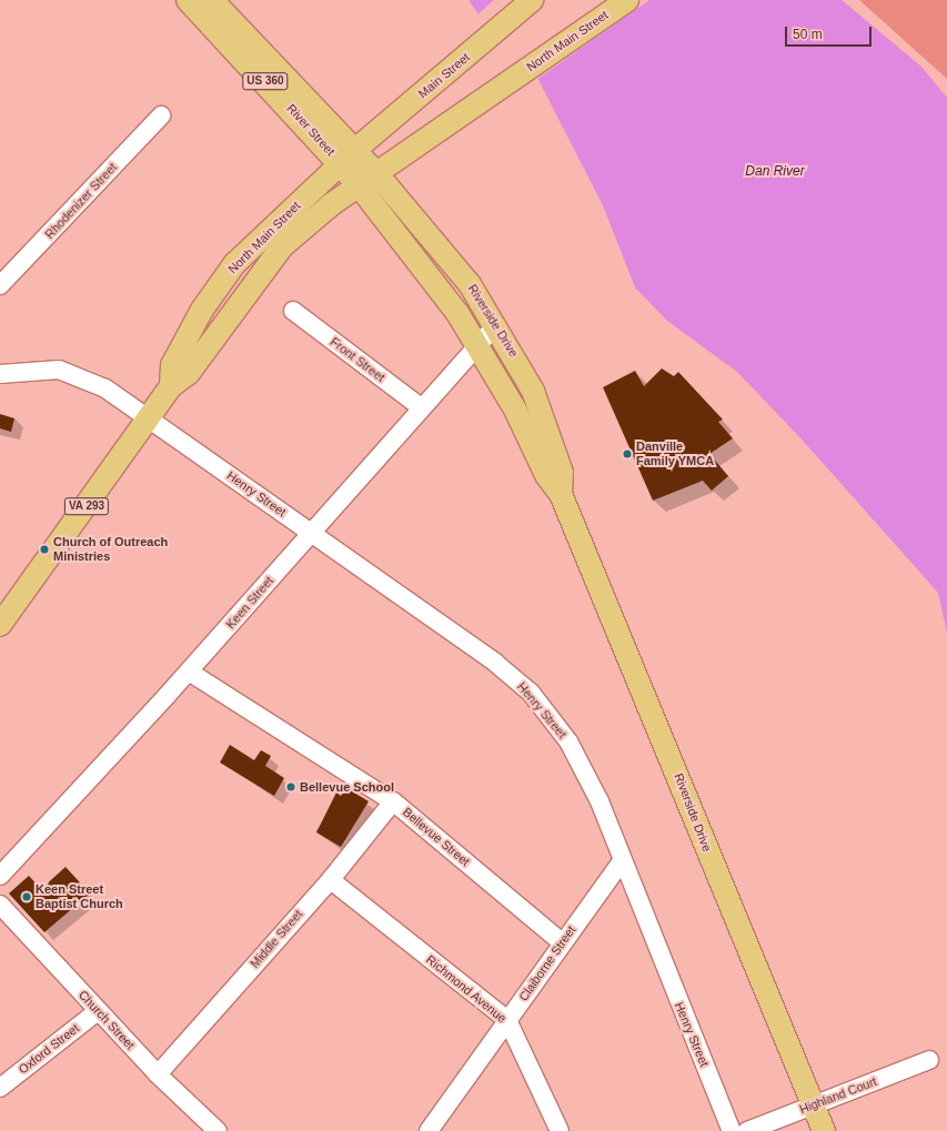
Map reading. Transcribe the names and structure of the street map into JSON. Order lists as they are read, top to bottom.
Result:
{
  "streets": {
    "main road": [
      "North Main Street",
      "Main Street",
      "US 360",
      "River Street",
      "Riverside Drive",
      "VA 293"
    ],
    "street": [
      "Rhodenizer Street",
      "Front Street",
      "Henry Street",
      "Keen Street",
      "Bellevue Street",
      "Middle Street",
      "Claiborne Street",
      "Richmond Avenue",
      "Church Street",
      "Oxford Street",
      "Highland Court"
    ]
  },
  "crossings": [
    ["North Main Street", "Main Street"],
    ["North Main Street", "River Street"],
    ["North Main Street", "Riverside Drive"],
    ["North Main Street", "Henry Street"],
    ["Main Street", "River Street"],
    ["River Street", "Riverside Drive"],
    ["Riverside Drive", "Keen Street"],
    ["Riverside Drive", "Highland Court"],
    ["Front Street", "Keen Street"],
    ["Henry Street", "Keen Street"],
    ["Henry Street", "Claiborne Street"],
    ["Keen Street", "Bellevue Street"],
    ["Bellevue Street", "Middle Street"],
    ["Bellevue Street", "Claiborne Street"],
    ["Middle Street", "Richmond Avenue"],
    ["Middle Street", "Church Street"],
    ["Claiborne Street", "Richmond Avenue"],
    ["Church Street", "Oxford Street"]
  ],
  "water": ["Dan River"],
  "places": [
    "Danville Family YMCA",
    "Church of Outreach Ministries",
    "Bellevue School",
    "Keen Street Baptist Church"
  ],
  "scale_bar": "50 m"
}
